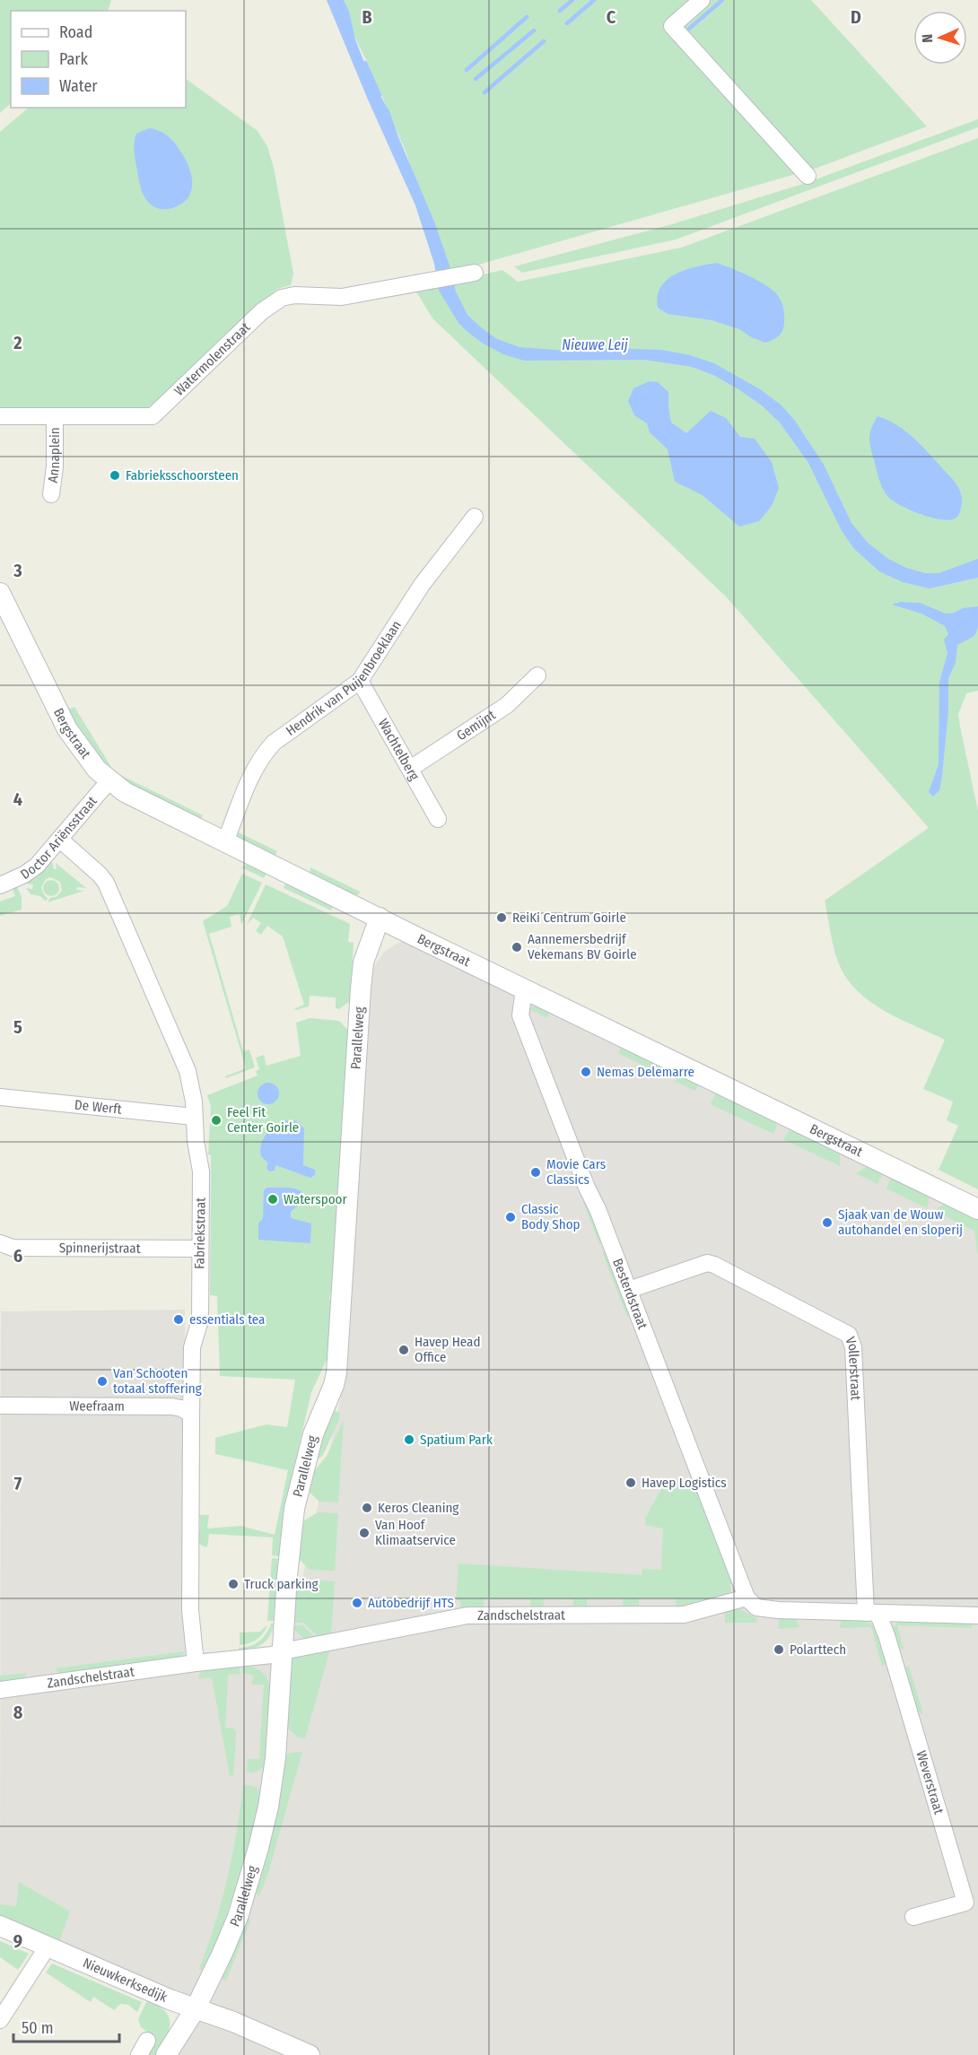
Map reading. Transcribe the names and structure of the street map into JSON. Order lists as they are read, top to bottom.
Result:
{
  "streets": {
    "street": [
      "Watermolenstraat",
      "Annaplein",
      "Hendrik van Puijenbroeklaan",
      "Gemijnt",
      "Bergstraat",
      "Wachtelberg",
      "Doctor Ariënsstraat",
      "Parallelweg",
      "De Werft",
      "Fabriekstraat",
      "Spinnerijstraat",
      "Besterdstraat",
      "Vollerstraat",
      "Weefraam",
      "Zandschelstraat",
      "Weverstraat",
      "Nieuwkerksedijk"
    ]
  },
  "crossings": [
    ["Watermolenstraat", "Annaplein"],
    ["Hendrik van Puijenbroeklaan", "Bergstraat"],
    ["Hendrik van Puijenbroeklaan", "Wachtelberg"],
    ["Gemijnt", "Wachtelberg"],
    ["Bergstraat", "Doctor Ariënsstraat"],
    ["Bergstraat", "Parallelweg"],
    ["Bergstraat", "Besterdstraat"],
    ["Doctor Ariënsstraat", "Fabriekstraat"],
    ["Parallelweg", "Zandschelstraat"],
    ["Parallelweg", "Nieuwkerksedijk"],
    ["De Werft", "Fabriekstraat"],
    ["Fabriekstraat", "Spinnerijstraat"],
    ["Fabriekstraat", "Weefraam"],
    ["Fabriekstraat", "Zandschelstraat"],
    ["Besterdstraat", "Vollerstraat"],
    ["Besterdstraat", "Zandschelstraat"],
    ["Vollerstraat", "Weverstraat"]
  ],
  "water": ["Nieuwe Leij"],
  "places": [
    "Fabrieksschoorsteen",
    "ReiKi Centrum Goirle",
    "Aannemersbedrijf Vekemans BV Goirle",
    "Nemas Delemarre",
    "Feel Fit Center Goirle",
    "Movie Cars Classics",
    "Waterspoor",
    "Classic Body Shop",
    "Sjaak van de Wouw autohandel en sloperij",
    "essentials tea",
    "Havep Head Office",
    "Van Schooten totaal stoffering",
    "Spatium Park",
    "Havep Logistics",
    "Keros Cleaning",
    "Van Hoof Klimaatservice",
    "Truck parking",
    "Autobedrijf HTS",
    "Polarttech"
  ],
  "legend": ["Road", "Park", "Water"],
  "scale_bar": "50 m",
  "north": "left",
  "grid": {
    "columns": ["B", "C", "D"],
    "rows": [
      "2",
      "3",
      "4",
      "5",
      "6",
      "7",
      "8",
      "9"
    ]
  }
}
